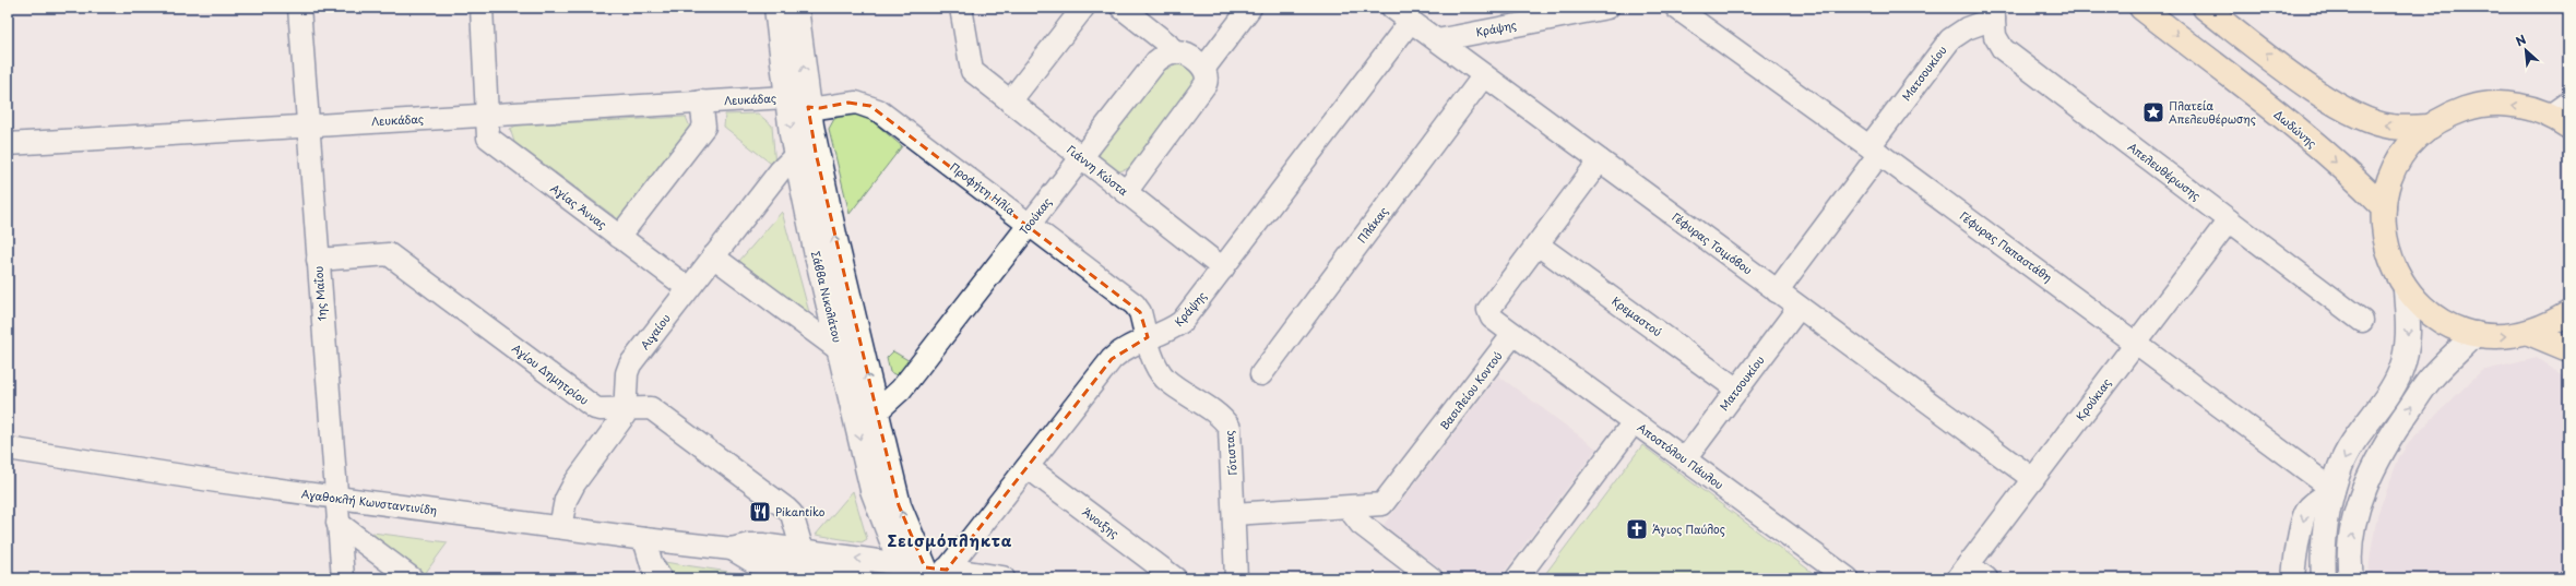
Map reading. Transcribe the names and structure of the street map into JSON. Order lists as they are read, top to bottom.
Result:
{
  "streets": {
    "main road": ["Δωδώνης"],
    "street": [
      "Κράψης",
      "Ματσουκίου",
      "Λευκάδας",
      "Γιάννη Κώστα",
      "Απελευθέρωσης",
      "Προφήτη Ηλία",
      "Αγίας Άννας",
      "Τσούκας",
      "Πλάκας",
      "Γέφυρας Τσιμόβου",
      "Γέφυρας Παπαστάθη",
      "1ης Μαΐου",
      "Σάββα Νικολάτου",
      "Κρεμαστού",
      "Αιγαίου",
      "Αγίου Δημητρίου",
      "Βασιλείου Κοντού",
      "Κρούκιας",
      "Γότιστας",
      "Αποστόλου Πάυλου",
      "Αγαθοκλή Κωνσταντινίδη",
      "Άνοιξης"
    ]
  },
  "crossings": [
    ["Κράψης", "Γιάννη Κώστα"],
    ["Κράψης", "Προφήτη Ηλία"],
    ["Κράψης", "Γέφυρας Τσιμόβου"],
    ["Κράψης", "Σάββα Νικολάτου"],
    ["Κράψης", "Γότιστας"],
    ["Κράψης", "Αγαθοκλή Κωνσταντινίδη"],
    ["Κράψης", "Άνοιξης"],
    ["Ματσουκίου", "Απελευθέρωσης"],
    ["Ματσουκίου", "Γέφυρας Τσιμόβου"],
    ["Ματσουκίου", "Γέφυρας Παπαστάθη"],
    ["Ματσουκίου", "Κρεμαστού"],
    ["Ματσουκίου", "Αποστόλου Πάυλου"],
    ["Λευκάδας", "Προφήτη Ηλία"],
    ["Λευκάδας", "Αγίας Άννας"],
    ["Λευκάδας", "1ης Μαΐου"],
    ["Λευκάδας", "Σάββα Νικολάτου"],
    ["Γιάννη Κώστα", "Τσούκας"],
    ["Απελευθέρωσης", "Κρούκιας"],
    ["Προφήτη Ηλία", "Τσούκας"],
    ["Προφήτη Ηλία", "Σάββα Νικολάτου"],
    ["Προφήτη Ηλία", "Γότιστας"],
    ["Αγίας Άννας", "Αιγαίου"],
    ["Τσούκας", "Σάββα Νικολάτου"],
    ["Πλάκας", "Γέφυρας Τσιμόβου"],
    ["Γέφυρας Τσιμόβου", "Κρούκιας"],
    ["Γέφυρας Παπαστάθη", "Κρούκιας"],
    ["1ης Μαΐου", "Αγίου Δημητρίου"],
    ["1ης Μαΐου", "Αγαθοκλή Κωνσταντινίδη"],
    ["Σάββα Νικολάτου", "Αιγαίου"],
    ["Σάββα Νικολάτου", "Αγαθοκλή Κωνσταντινίδη"],
    ["Αιγαίου", "Αγίου Δημητρίου"],
    ["Αιγαίου", "Αγαθοκλή Κωνσταντινίδη"],
    ["Αγίου Δημητρίου", "Αγαθοκλή Κωνσταντινίδη"],
    ["Βασιλείου Κοντού", "Γότιστας"],
    ["Βασιλείου Κοντού", "Αποστόλου Πάυλου"]
  ],
  "districts": ["Σεισμόπληκτα"],
  "places": {
    "place": ["Πλατεία Απελευθέρωσης"],
    "restaurant": ["Pikantiko"],
    "church": ["Άγιος Παύλος"]
  },
  "north": "top left"
}
